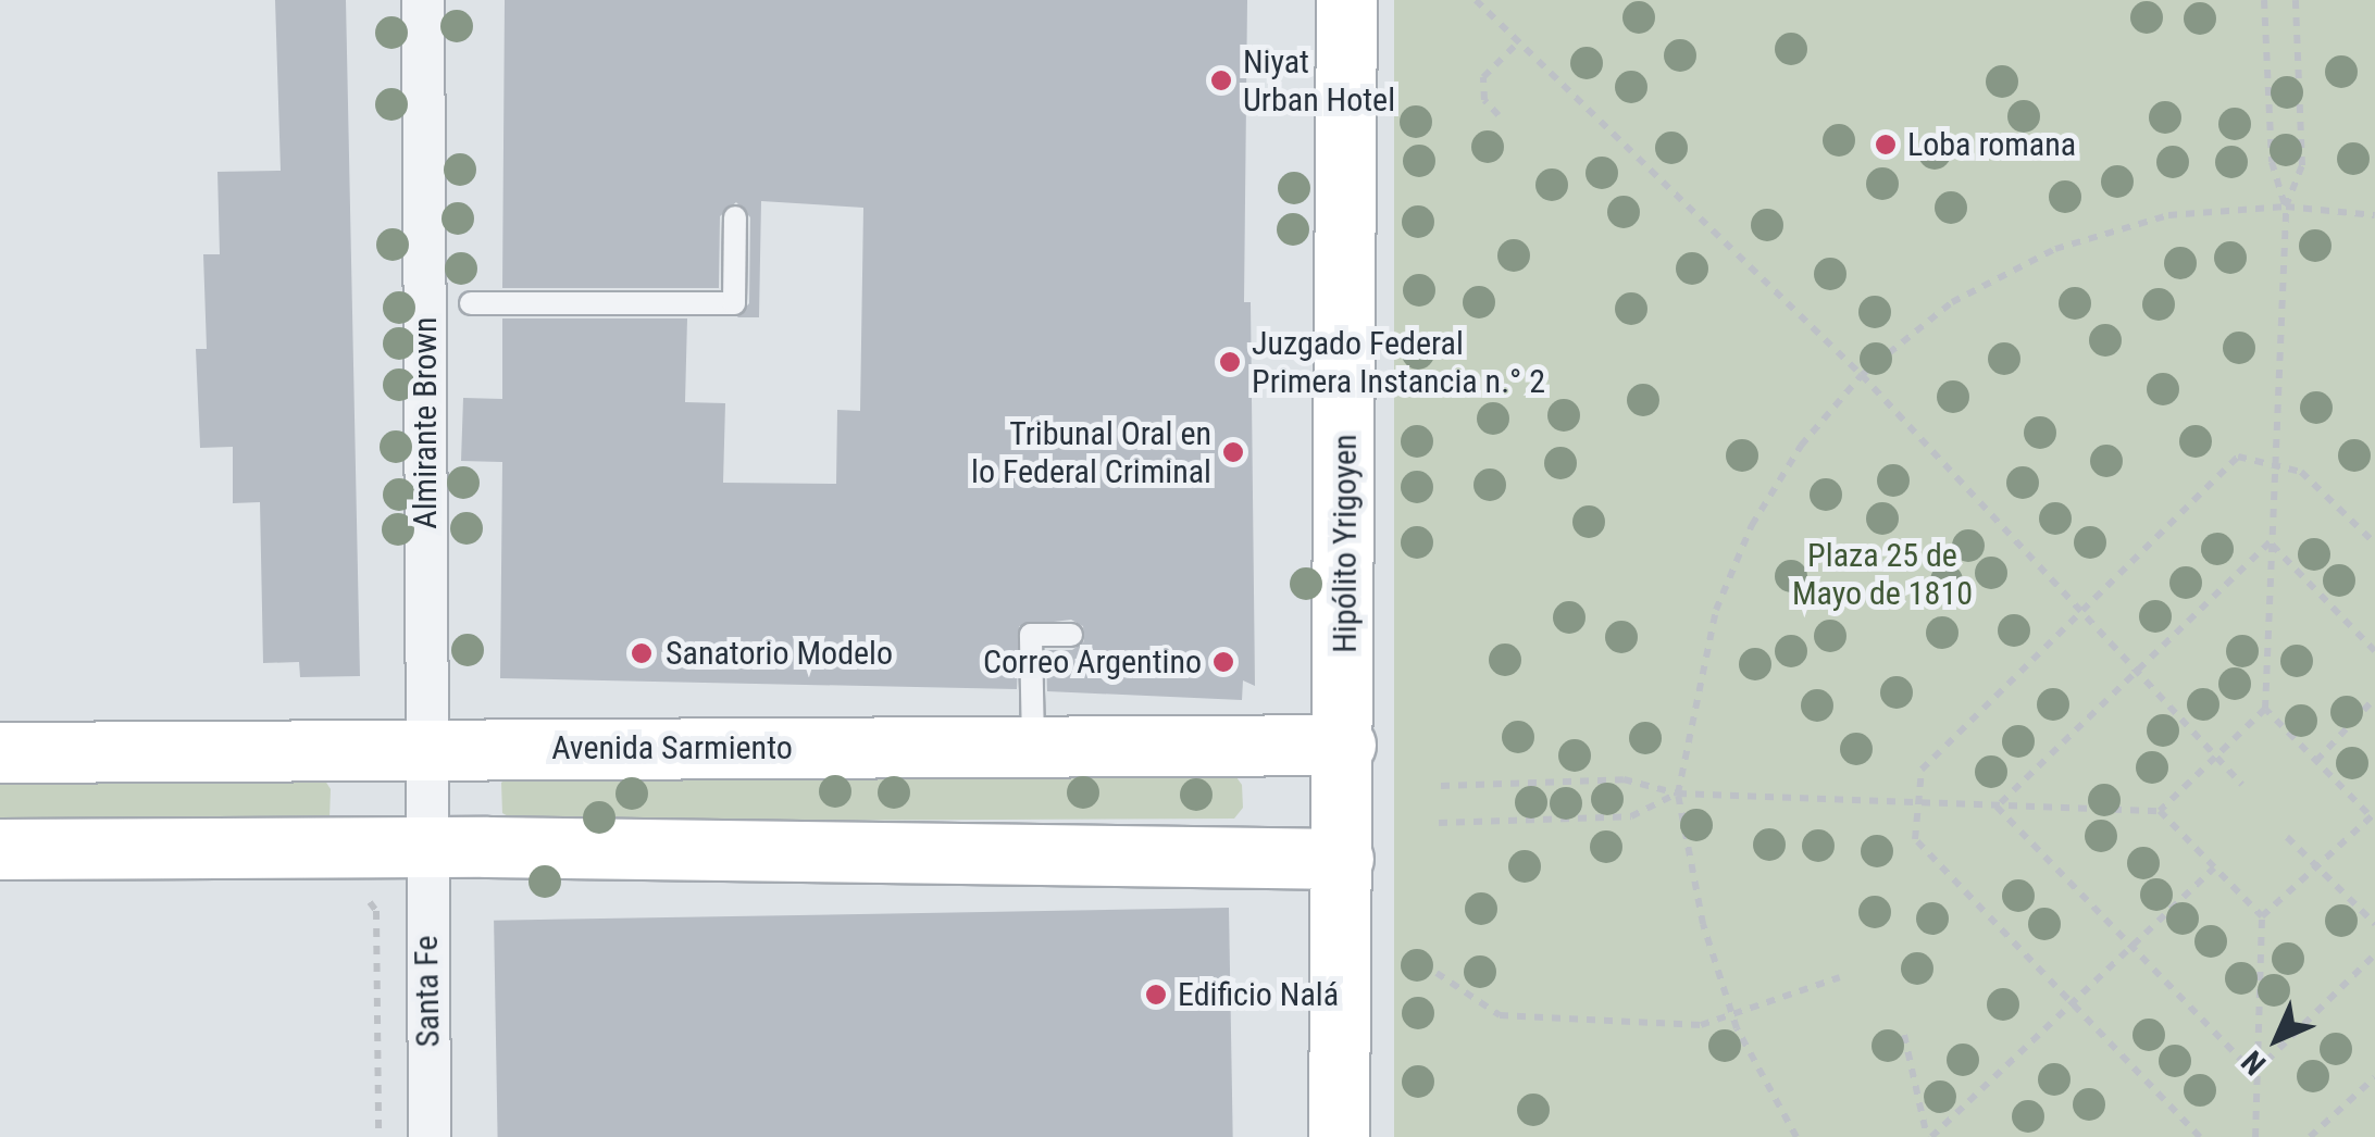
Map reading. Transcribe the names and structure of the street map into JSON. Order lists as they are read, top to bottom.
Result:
{
  "streets": {
    "main road": ["Hipólito Yrigoyen", "Avenida Sarmiento"],
    "street": ["Almirante Brown", "Santa Fe"]
  },
  "crossings": [
    ["Almirante Brown", "Avenida Sarmiento"],
    ["Almirante Brown", "Santa Fe"],
    ["Hipólito Yrigoyen", "Avenida Sarmiento"]
  ],
  "parks": ["Plaza 25 de Mayo de 1810"],
  "places": [
    "Niyat Urban Hotel",
    "Loba romana",
    "Juzgado Federal Primera Instancia n.° 2",
    "Tribunal Oral en lo Federal Criminal",
    "Sanatorio Modelo",
    "Correo Argentino",
    "Edificio Nalá"
  ],
  "north": "bottom left"
}
